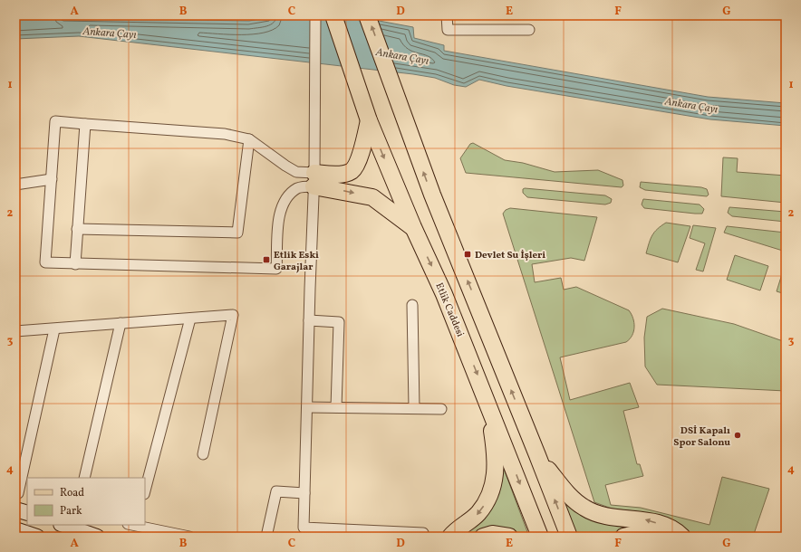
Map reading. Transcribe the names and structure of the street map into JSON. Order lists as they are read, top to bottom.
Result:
{
  "streets": {
    "main road": ["Etlik Caddesi"]
  },
  "water": ["Ankara Çayı"],
  "places": {
    "transit": ["Devlet Su İşleri", "Etlik Eski Garajlar"],
    "other": ["DSİ Kapalı Spor Salonu"]
  },
  "legend": ["Road", "Park"],
  "grid": {
    "columns": [
      "A",
      "B",
      "C",
      "D",
      "E",
      "F",
      "G"
    ],
    "rows": [
      "1",
      "2",
      "3",
      "4"
    ]
  }
}
